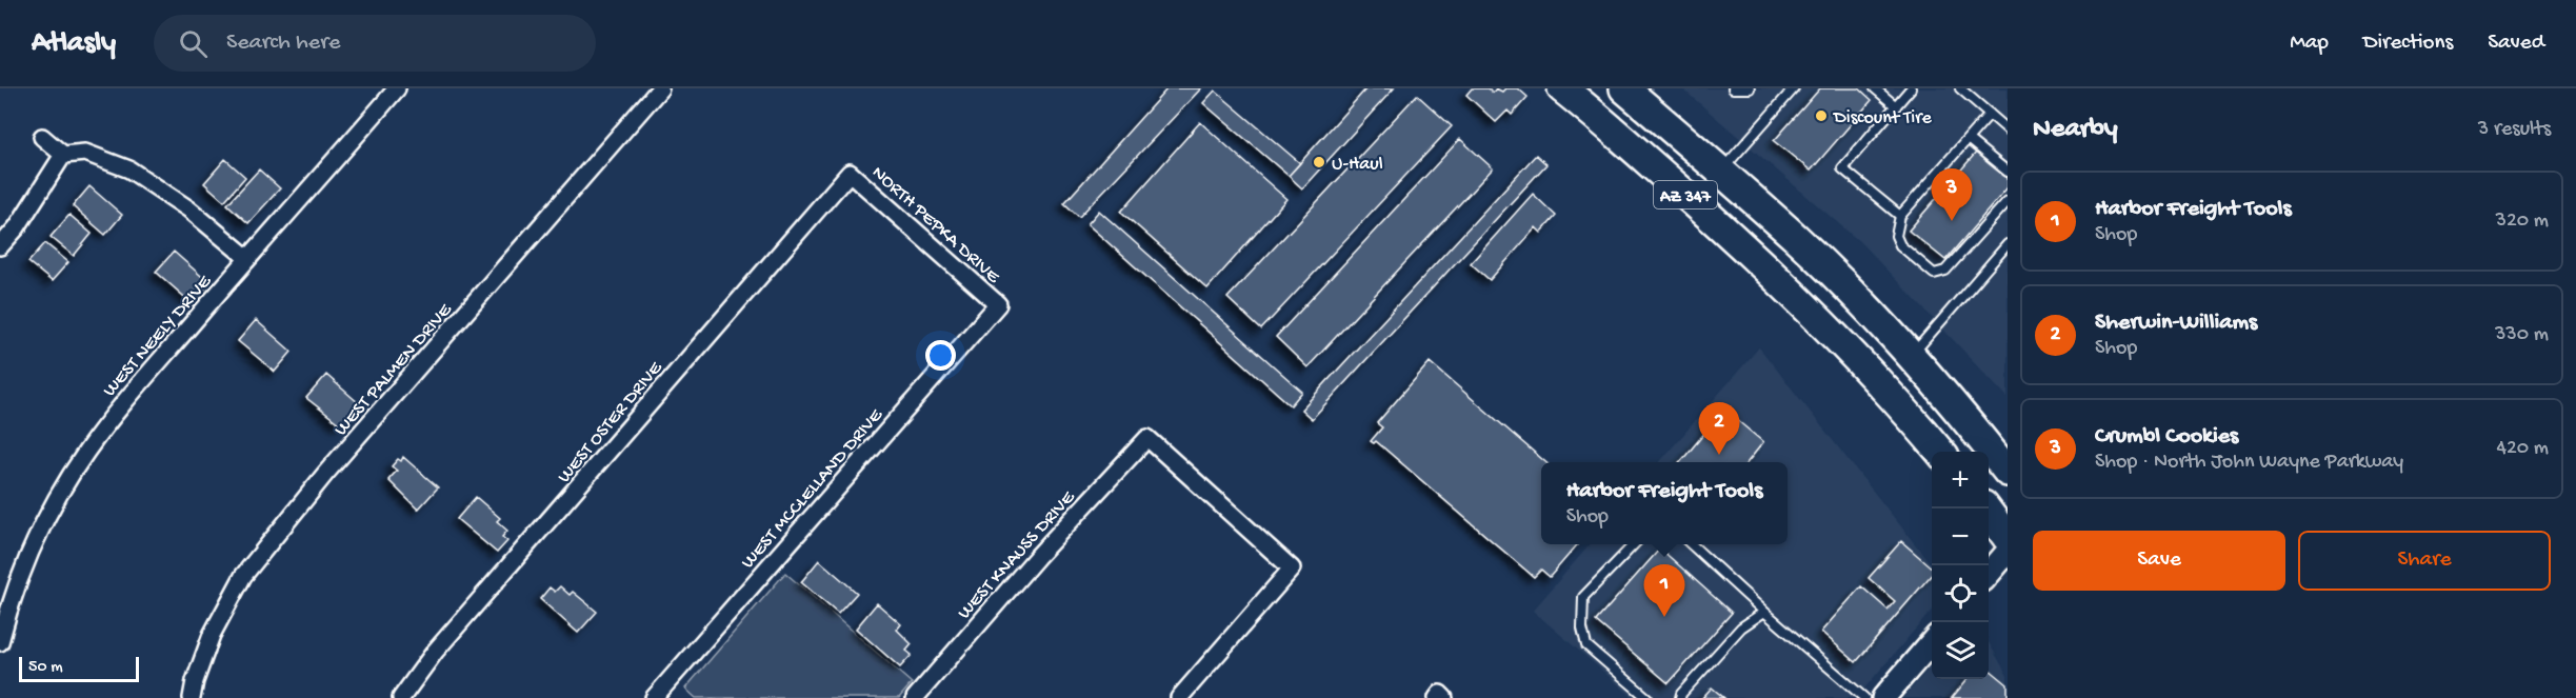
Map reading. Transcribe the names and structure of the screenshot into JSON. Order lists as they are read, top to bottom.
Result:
{
  "streets": {
    "highway": ["AZ 347"],
    "street": [
      "NORTH PEPKA DRIVE",
      "WEST NEELY DRIVE",
      "WEST PALMEN DRIVE",
      "WEST OSTER DRIVE",
      "WEST MCCLELLAND DRIVE",
      "WEST KNAUSS DRIVE"
    ]
  },
  "crossings": [
    ["NORTH PEPKA DRIVE", "WEST OSTER DRIVE"],
    ["NORTH PEPKA DRIVE", "WEST MCCLELLAND DRIVE"]
  ],
  "places": ["Discount Tire", "U-Haul"],
  "scale_bar": "50 m",
  "page": {
    "header": "Atlasly",
    "search": "Search here",
    "nav": ["Map", "Directions", "Saved"],
    "heading": ["Nearby", "3 results"],
    "pins": ["3", "2", "1"],
    "list": [
      {
        "mark": "1",
        "name": "Harbor Freight Tools",
        "note": "Shop",
        "value": "320 m"
      },
      {
        "mark": "2",
        "name": "Sherwin-Williams",
        "note": "Shop",
        "value": "330 m"
      },
      {
        "mark": "3",
        "name": "Crumbl Cookies",
        "note": "Shop · North John Wayne Parkway",
        "value": "420 m"
      }
    ],
    "map_buttons": ["+", "−"],
    "popup": ["Harbor Freight Tools", "Shop"],
    "buttons": ["Save", "Share"],
    "scale": "50 m"
  }
}
